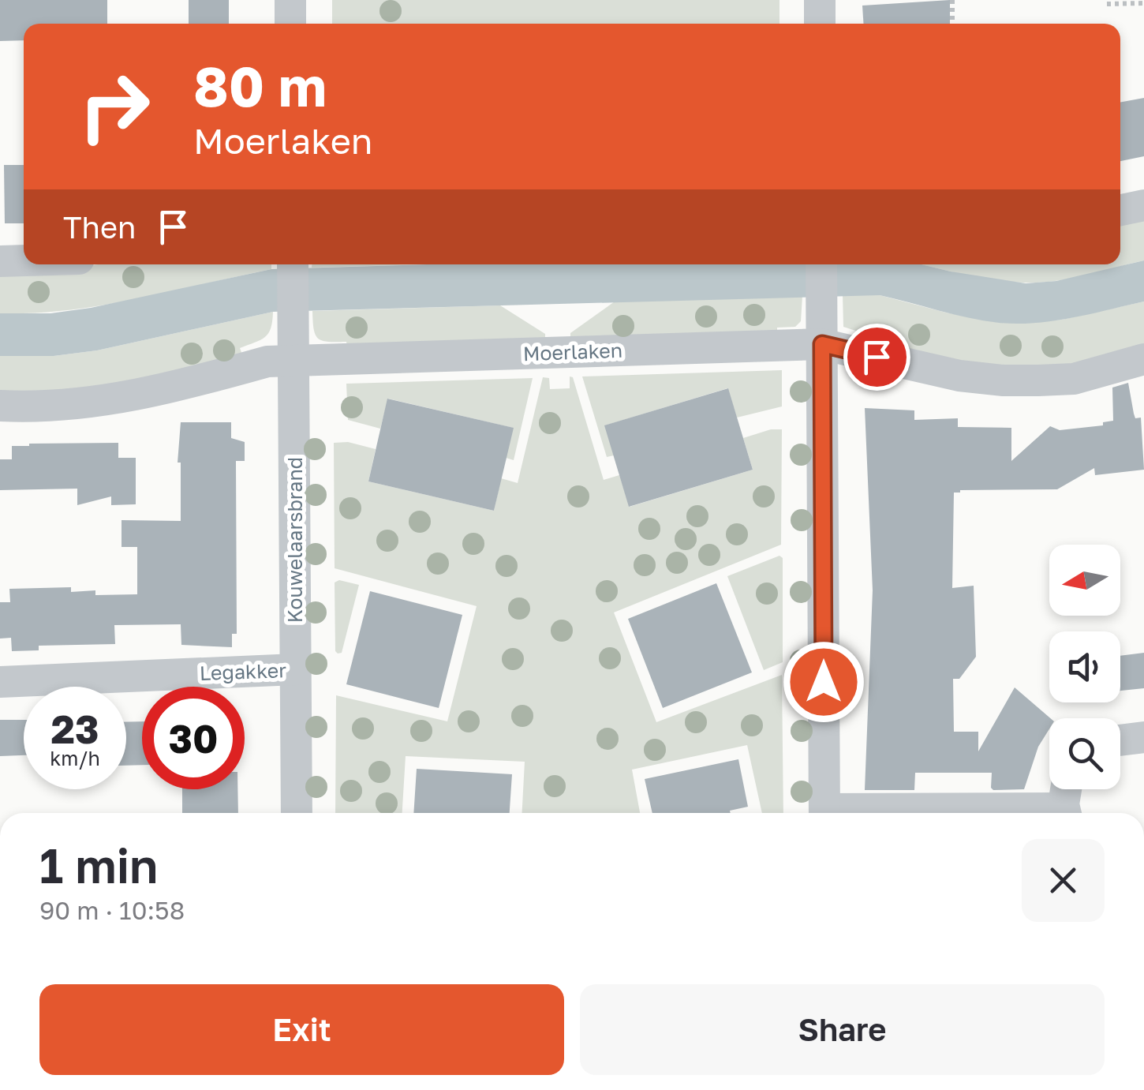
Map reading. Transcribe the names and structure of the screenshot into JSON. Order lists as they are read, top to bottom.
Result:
{
  "streets": {
    "street": ["Moerlaken", "Kouwelaarsbrand", "Legakker"]
  },
  "crossings": [
    ["Moerlaken", "Kouwelaarsbrand"],
    ["Kouwelaarsbrand", "Legakker"]
  ],
  "north": "left",
  "page": {
    "turn": ["80 m", "Moerlaken"],
    "then": "Then",
    "speed": "23 km/h",
    "limit": "30",
    "heading": ["1 min", "90 m · 10:58"],
    "buttons": ["Exit", "Share"]
  }
}
